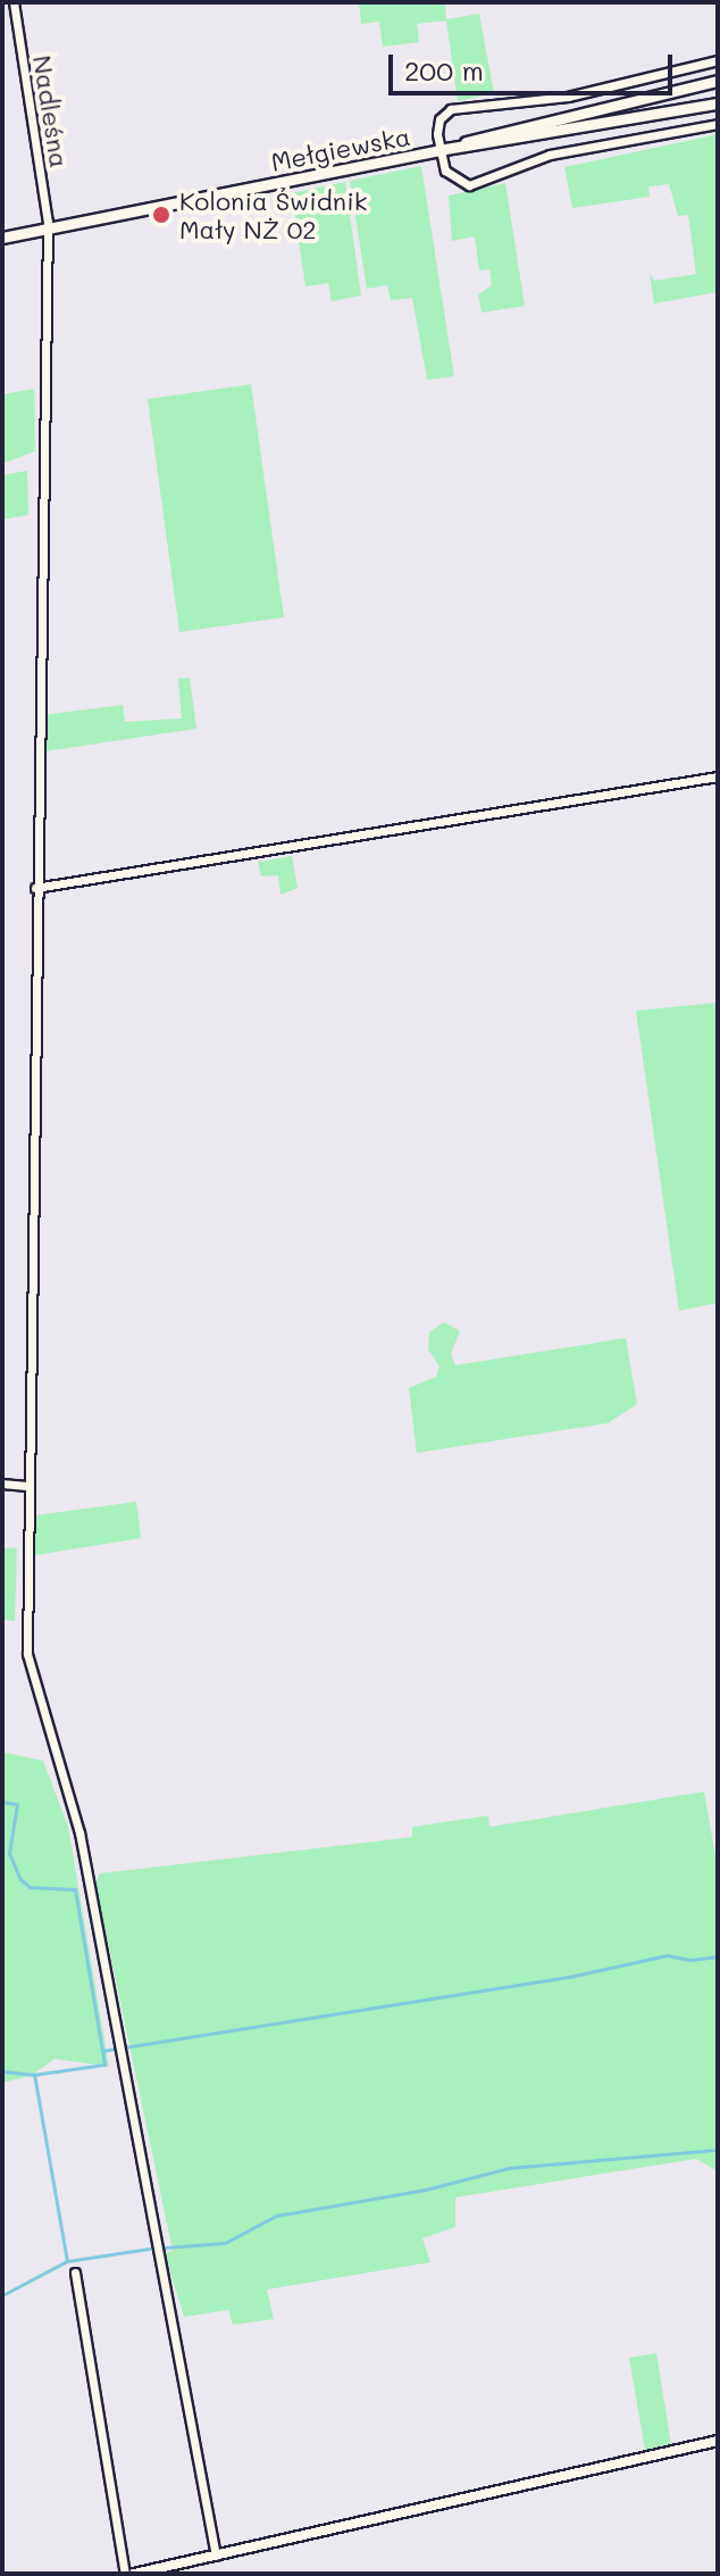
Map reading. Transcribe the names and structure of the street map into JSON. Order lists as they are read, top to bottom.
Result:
{
  "streets": {
    "main road": ["Mełgiewska"],
    "street": ["Nadleśna"]
  },
  "crossings": [
    ["Nadleśna", "Mełgiewska"]
  ],
  "places": ["Kolonia Świdnik Mały NŻ 02"],
  "scale_bar": "200 m"
}
